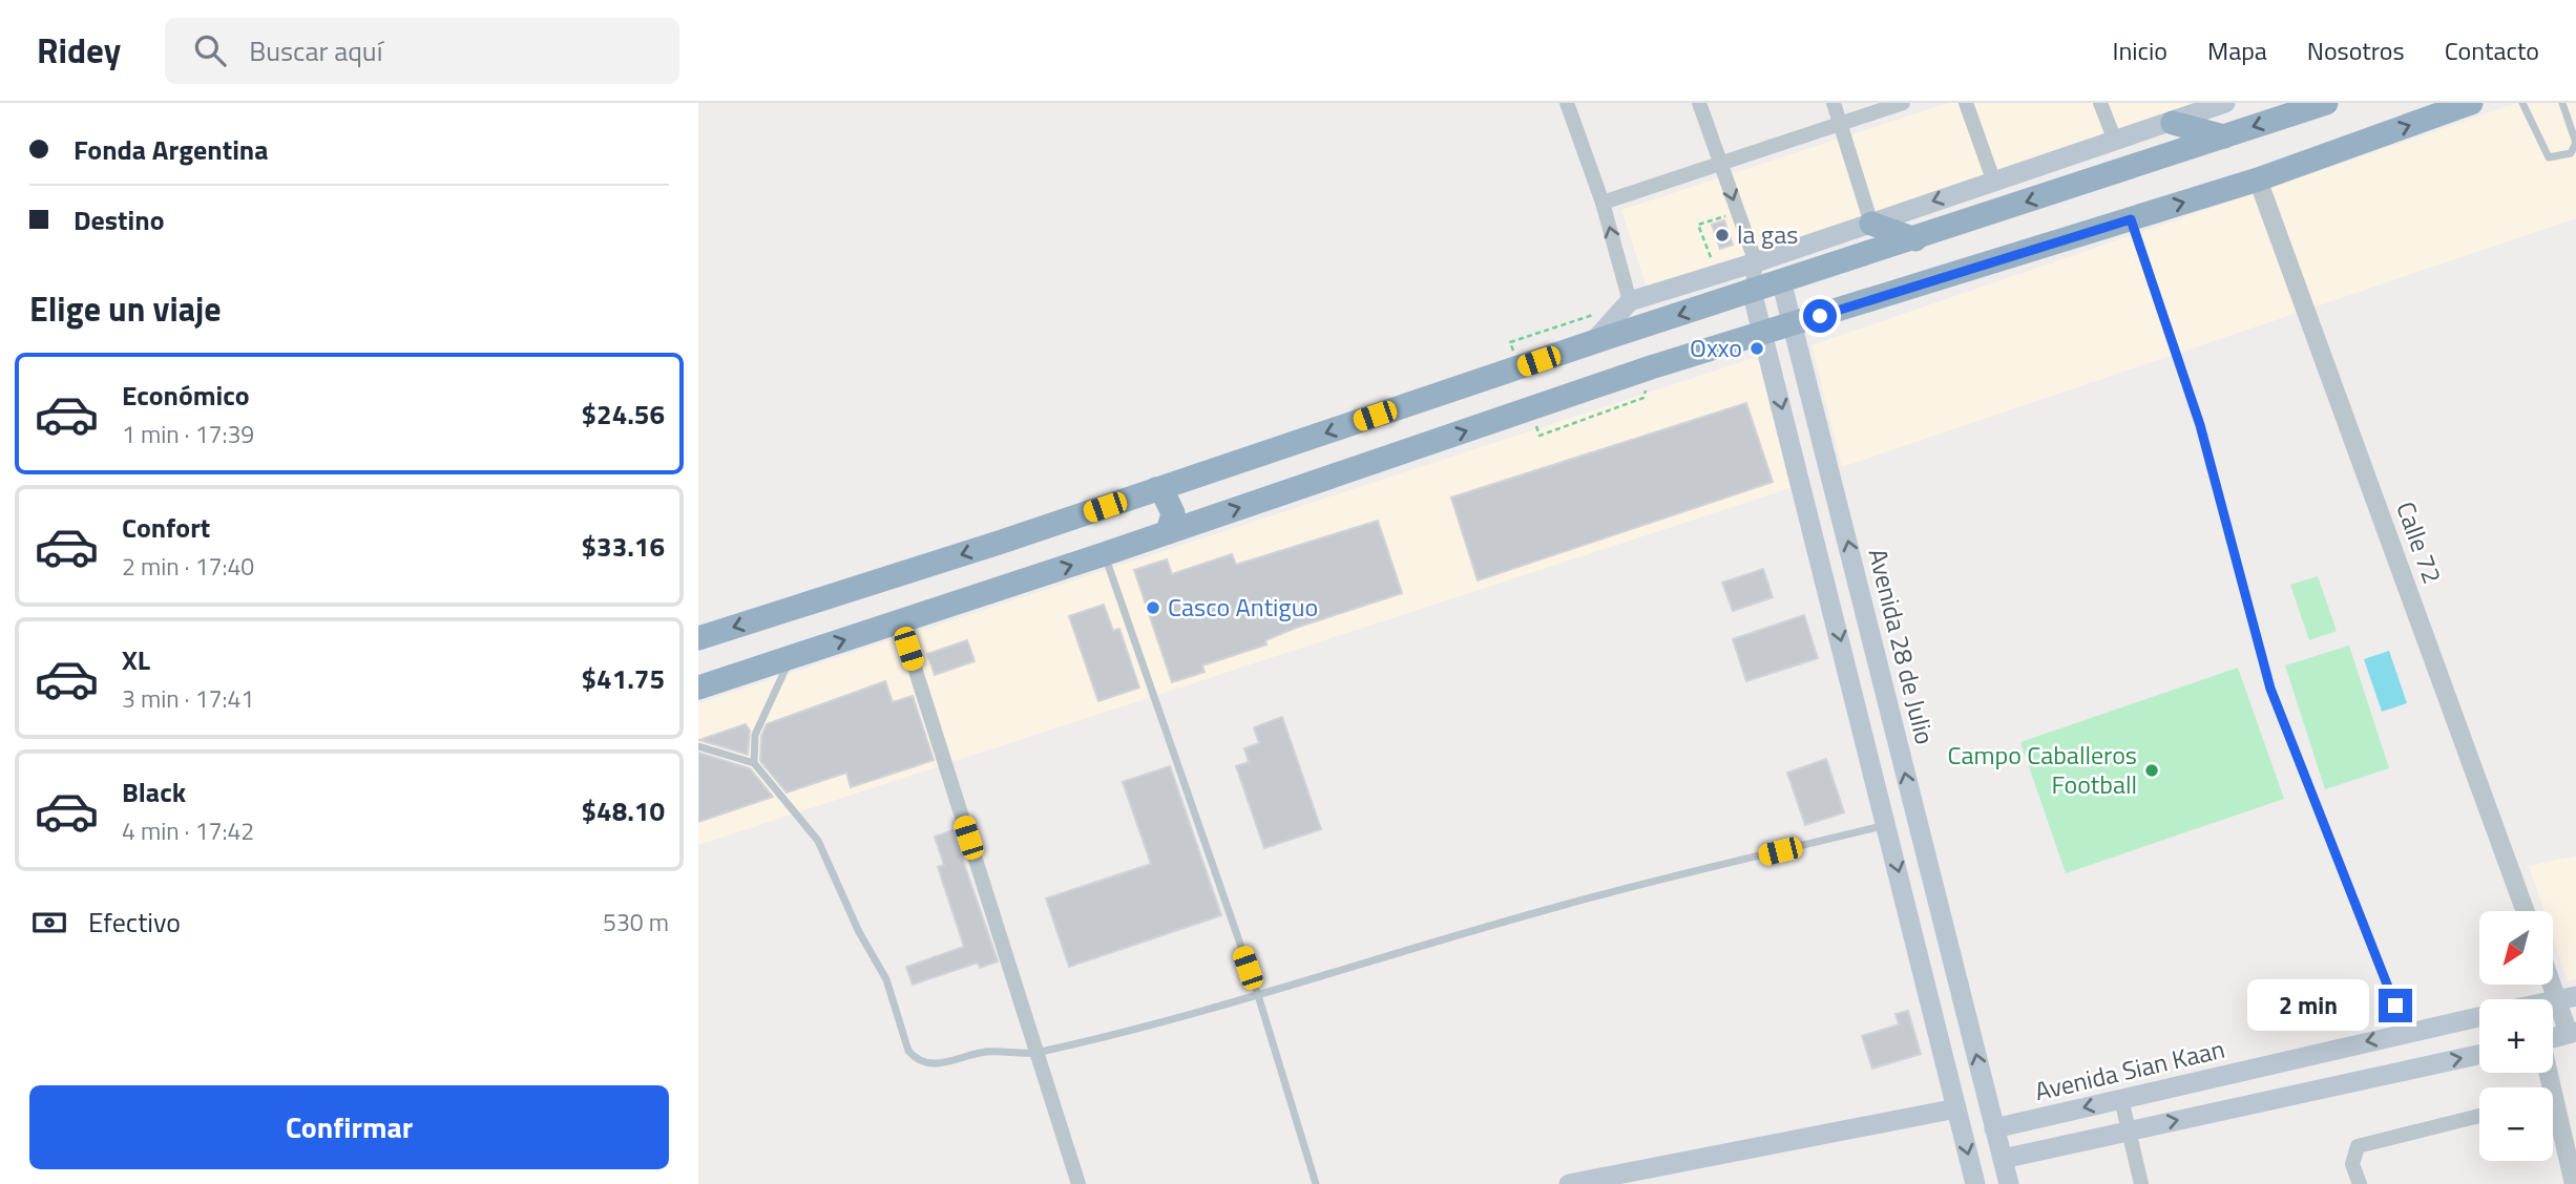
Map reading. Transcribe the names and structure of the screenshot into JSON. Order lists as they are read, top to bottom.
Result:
{
  "streets": {
    "main road": ["Avenida 28 de Julio", "Avenida Sian Kaan"],
    "street": ["Calle 72"]
  },
  "crossings": [
    ["Avenida 28 de Julio", "Avenida Sian Kaan"]
  ],
  "places": [
    "la gas",
    "Oxxo",
    "Casco Antiguo",
    "Campo Caballeros Football"
  ],
  "north": "bottom left",
  "page": {
    "header": "Ridey",
    "search": "Buscar aquí",
    "nav": [
      "Inicio",
      "Mapa",
      "Nosotros",
      "Contacto"
    ],
    "banner": ["Fonda Argentina", "Destino"],
    "heading": "Elige un viaje",
    "list": [
      {
        "name": "Económico",
        "note": "1 min · 17:39",
        "value": "$24.56"
      },
      {
        "name": "Confort",
        "note": "2 min · 17:40",
        "value": "$33.16"
      },
      {
        "name": "XL",
        "note": "3 min · 17:41",
        "value": "$41.75"
      },
      {
        "name": "Black",
        "note": "4 min · 17:42",
        "value": "$48.10"
      }
    ],
    "pay": ["Efectivo", "530 m"],
    "map_buttons": ["+", "−"],
    "bubble": "2 min",
    "buttons": "Confirmar"
  }
}
